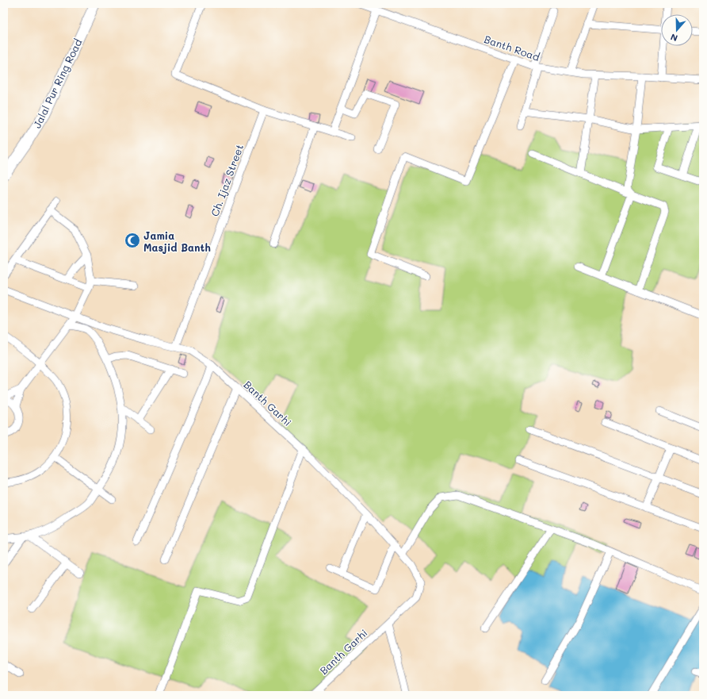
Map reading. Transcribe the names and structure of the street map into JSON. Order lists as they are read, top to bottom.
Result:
{
  "streets": {
    "main road": ["Jalal Pur Ring Road"],
    "street": ["Banth Road", "Ch. Ijaz Street", "Banth Garhi"]
  },
  "crossings": [
    ["Ch. Ijaz Street", "Banth Garhi"]
  ],
  "places": {
    "mosque": ["Jamia Masjid Banth"]
  },
  "north": "bottom"
}
